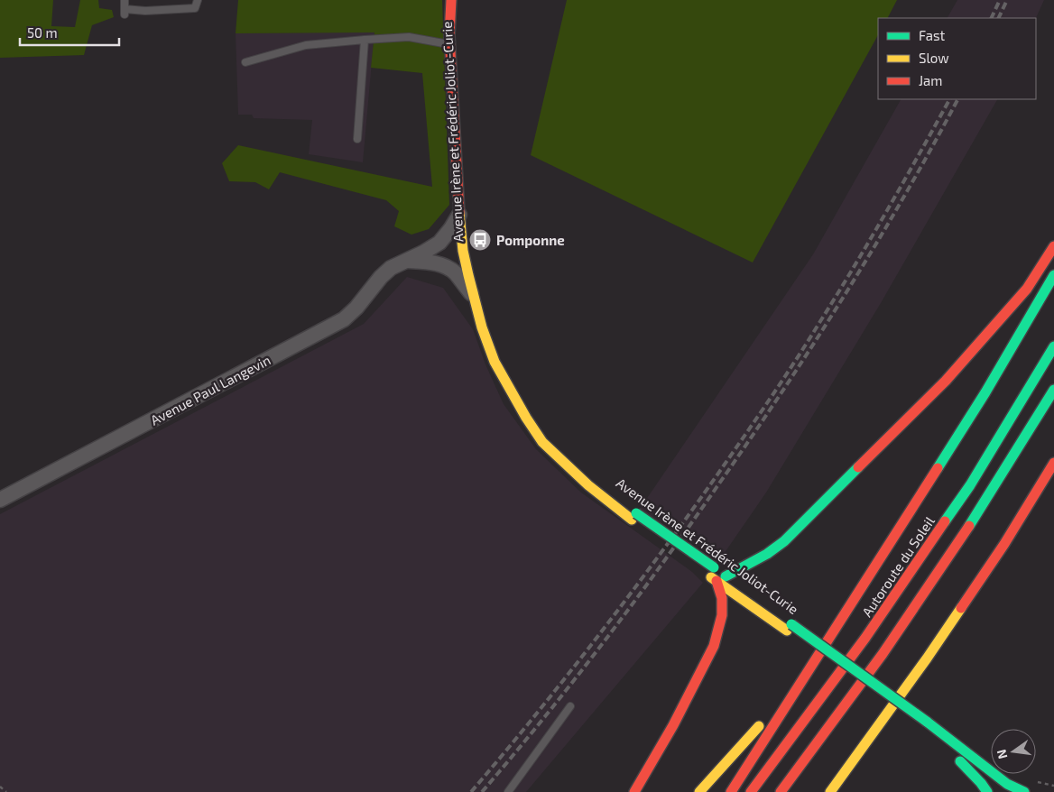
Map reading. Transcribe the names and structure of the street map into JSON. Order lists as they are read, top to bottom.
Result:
{
  "streets": {
    "main road": ["Avenue Irène et Frédéric Joliot-Curie", "Autoroute du Soleil"],
    "street": ["Avenue Paul Langevin"]
  },
  "crossings": [
    ["Avenue Irène et Frédéric Joliot-Curie", "Avenue Paul Langevin"]
  ],
  "places": {
    "bus stop": ["Pomponne"]
  },
  "legend": ["Fast", "Slow", "Jam"],
  "scale_bar": "50 m",
  "north": "left"
}
